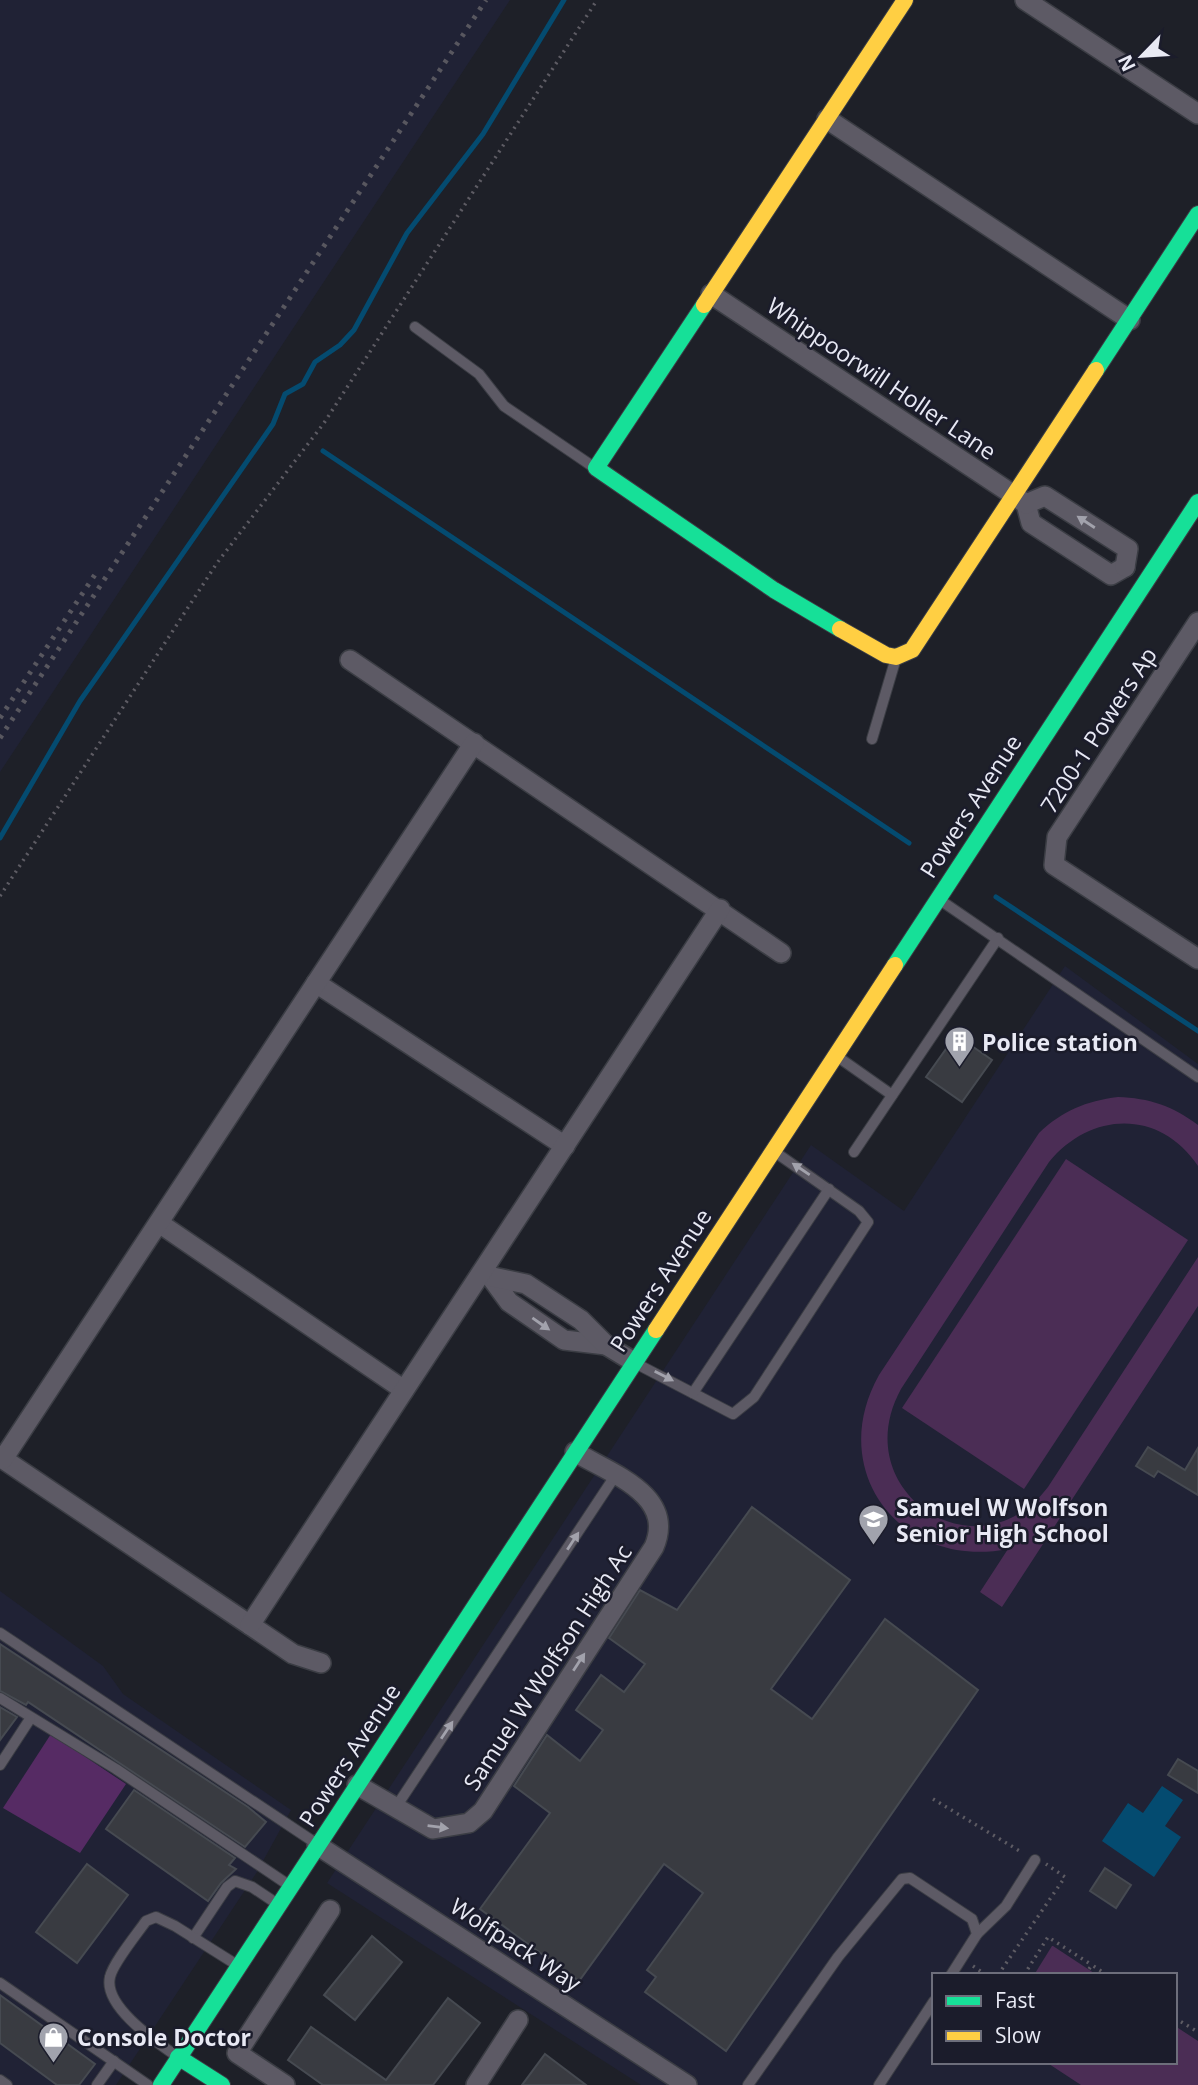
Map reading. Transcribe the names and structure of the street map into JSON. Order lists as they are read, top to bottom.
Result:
{
  "streets": {
    "street": [
      "Whippoorwill Holler Lane",
      "7200-1 Powers Ap",
      "Powers Avenue",
      "Samuel W Wolfson High Ac",
      "Wolfpack Way"
    ]
  },
  "crossings": [
    ["Whippoorwill Holler Lane", "Powers Avenue"],
    ["Powers Avenue", "Samuel W Wolfson High Ac"],
    ["Powers Avenue", "Wolfpack Way"]
  ],
  "places": {
    "building": ["Police station"],
    "school or university": ["Samuel W Wolfson Senior High School"],
    "shop": ["Console Doctor"]
  },
  "legend": ["Fast", "Slow"],
  "north": "bottom left"
}
